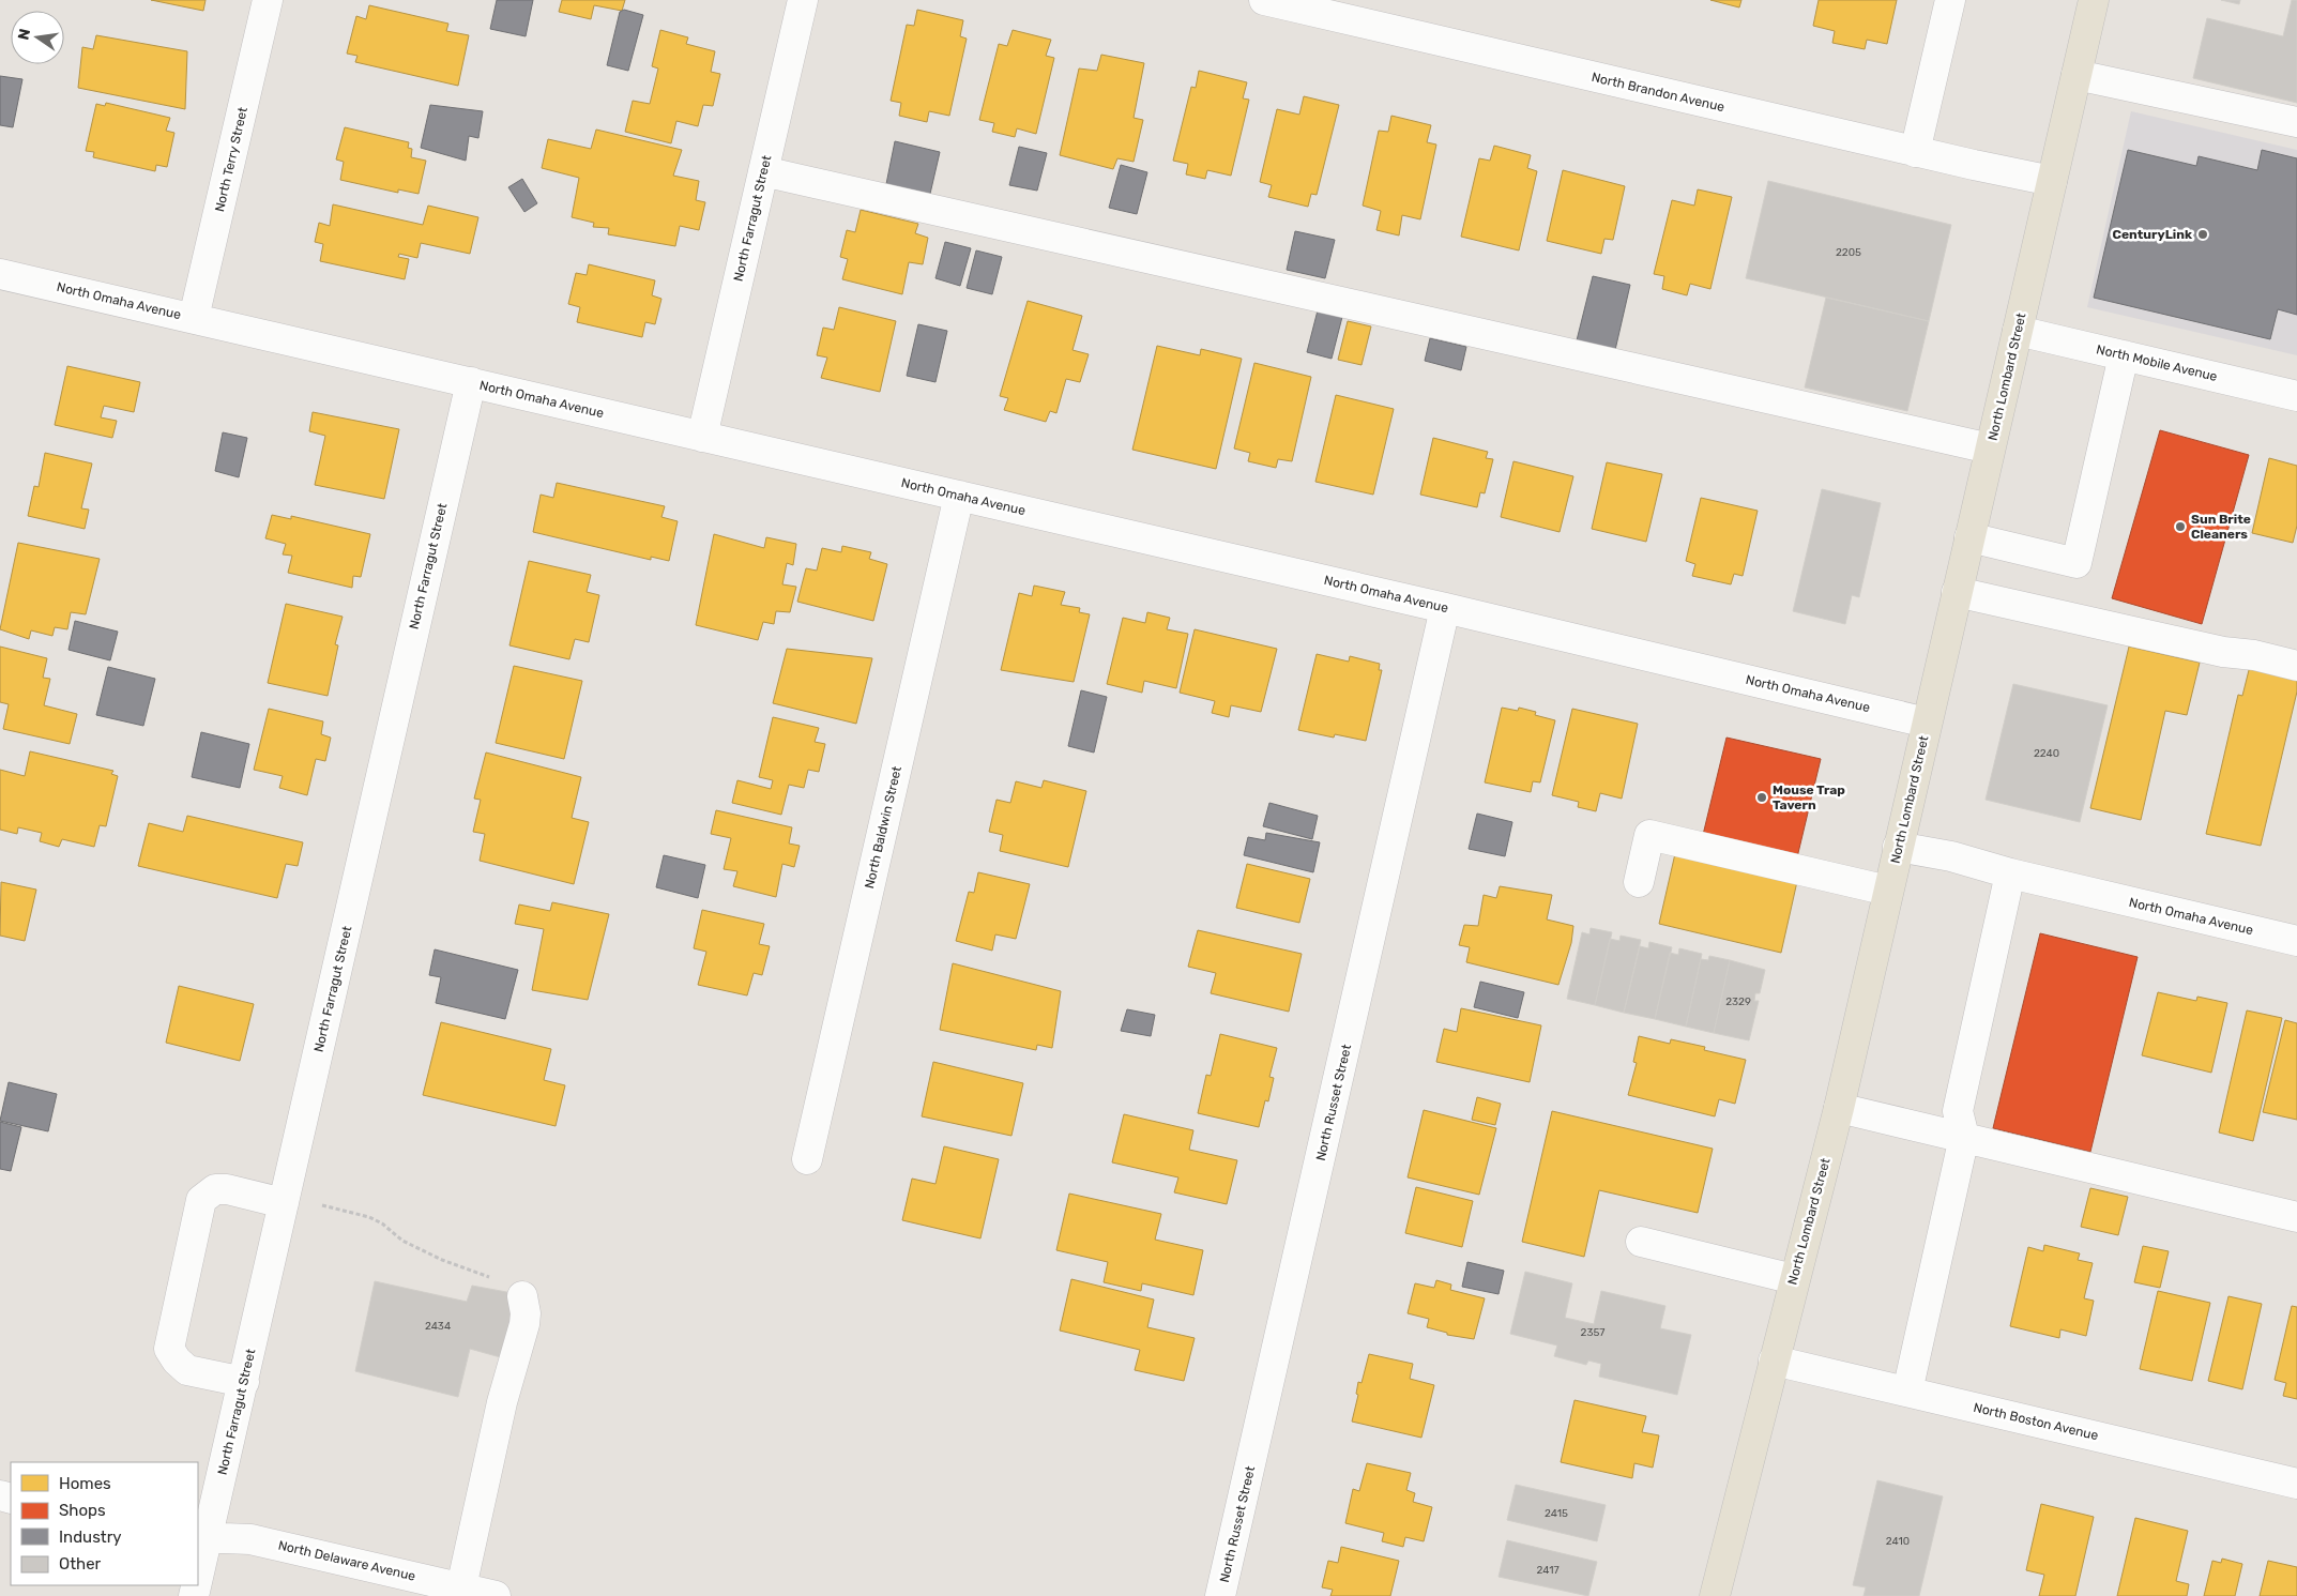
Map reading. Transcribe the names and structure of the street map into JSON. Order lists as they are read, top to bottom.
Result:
{
  "streets": {
    "main road": ["North Lombard Street"],
    "street": [
      "North Brandon Avenue",
      "North Terry Street",
      "North Farragut Street",
      "North Omaha Avenue",
      "North Mobile Avenue",
      "North Baldwin Street",
      "North Russet Street",
      "North Boston Avenue",
      "North Delaware Avenue"
    ]
  },
  "crossings": [
    ["North Brandon Avenue", "North Lombard Street"],
    ["North Terry Street", "North Omaha Avenue"],
    ["North Farragut Street", "North Omaha Avenue"],
    ["North Farragut Street", "North Delaware Avenue"],
    ["North Omaha Avenue", "North Lombard Street"],
    ["North Omaha Avenue", "North Baldwin Street"],
    ["North Omaha Avenue", "North Russet Street"],
    ["North Mobile Avenue", "North Lombard Street"],
    ["North Lombard Street", "North Boston Avenue"]
  ],
  "places": ["CenturyLink", "Sun Brite Cleaners", "Mouse Trap Tavern"],
  "house_numbers": [
    "2205",
    "2240",
    "2329",
    "2434",
    "2357",
    "2415",
    "2410",
    "2417"
  ],
  "legend": [
    "Homes",
    "Shops",
    "Industry",
    "Other"
  ],
  "north": "left"
}
